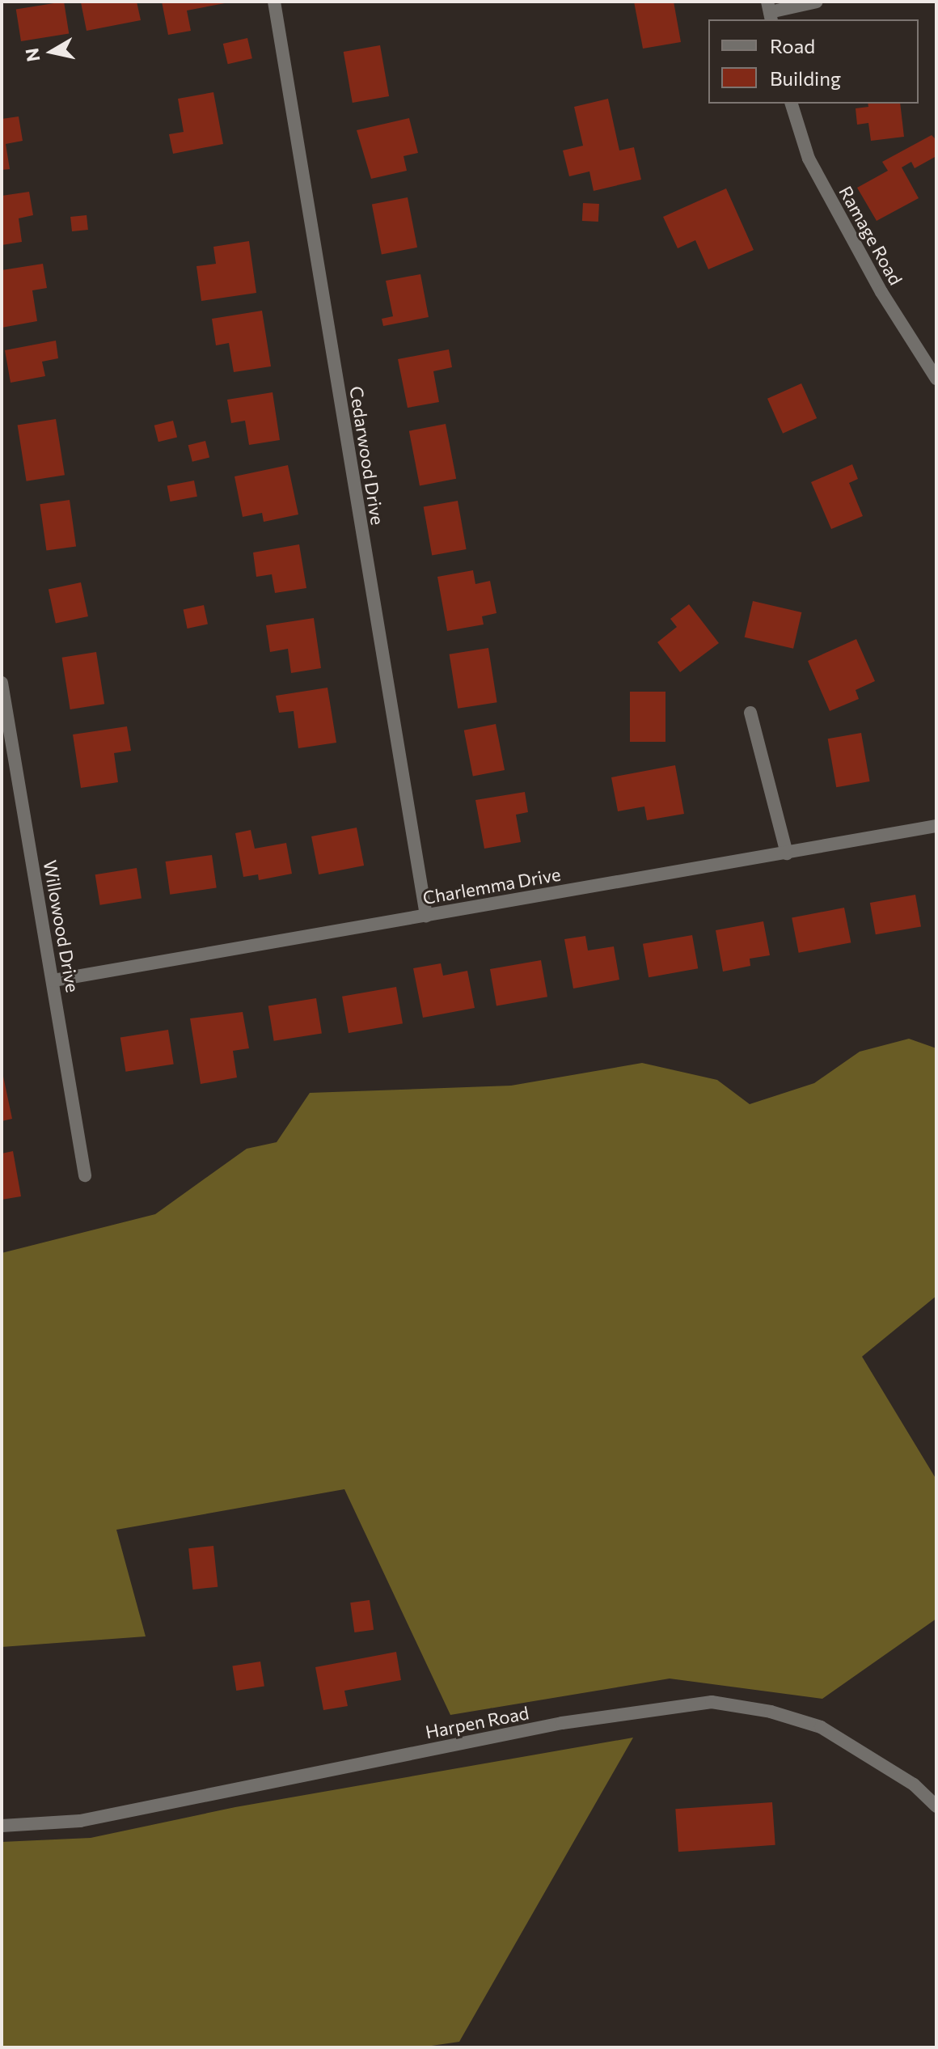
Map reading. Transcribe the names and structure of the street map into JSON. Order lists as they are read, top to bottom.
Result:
{
  "streets": {
    "street": [
      "Ramage Road",
      "Cedarwood Drive",
      "Charlemma Drive",
      "Willowood Drive",
      "Harpen Road"
    ]
  },
  "crossings": [
    ["Cedarwood Drive", "Charlemma Drive"],
    ["Charlemma Drive", "Willowood Drive"]
  ],
  "legend": ["Road", "Building"],
  "north": "left"
}
